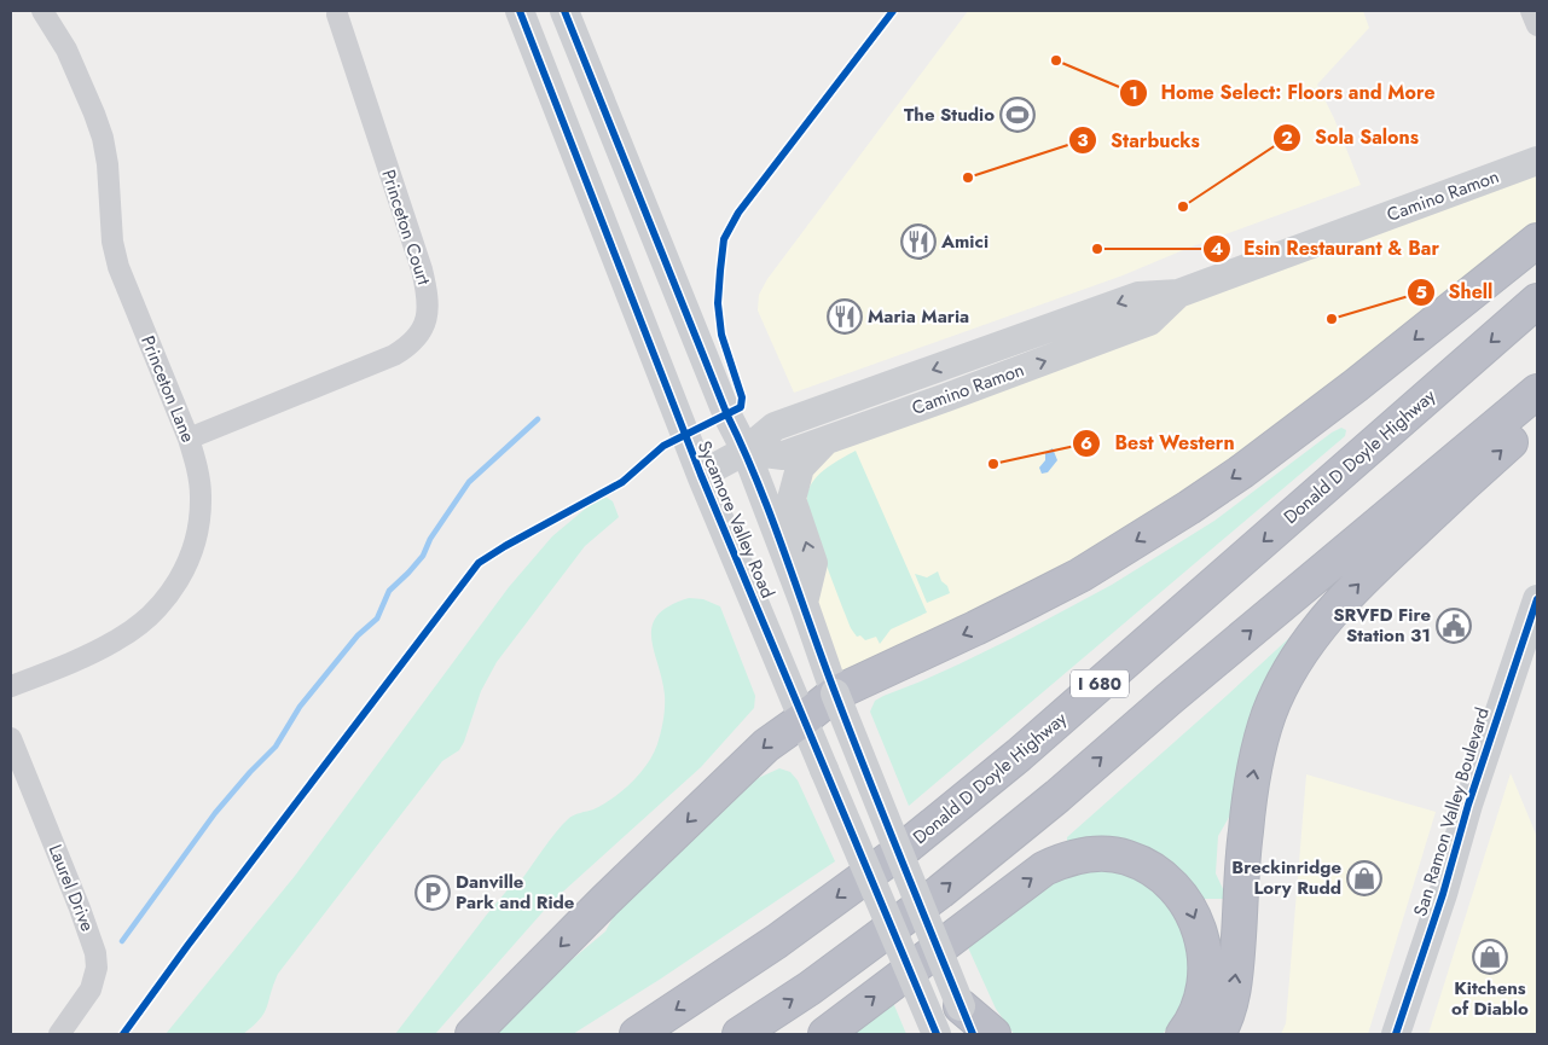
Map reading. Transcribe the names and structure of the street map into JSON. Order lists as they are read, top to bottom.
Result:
{
  "streets": {
    "highway": ["Donald D Doyle Highway", "I 680"],
    "main road": ["Camino Ramon", "Sycamore Valley Road", "San Ramon Valley Boulevard"],
    "street": ["Princeton Court", "Princeton Lane", "Laurel Drive"]
  },
  "crossings": [
    ["Camino Ramon", "Sycamore Valley Road"],
    ["Princeton Court", "Princeton Lane"]
  ],
  "places": {
    "other": [
      "Home Select: Floors and More",
      "Starbucks",
      "Sola Salons",
      "Esin Restaurant & Bar",
      "Shell",
      "Best Western"
    ],
    "sports": ["The Studio"],
    "restaurant": ["Amici", "Maria Maria"],
    "public building": ["SRVFD Fire Station 31"],
    "shop": ["Breckinridge Lory Rudd", "Kitchens of Diablo"],
    "parking": ["Danville Park and Ride"]
  }
}
